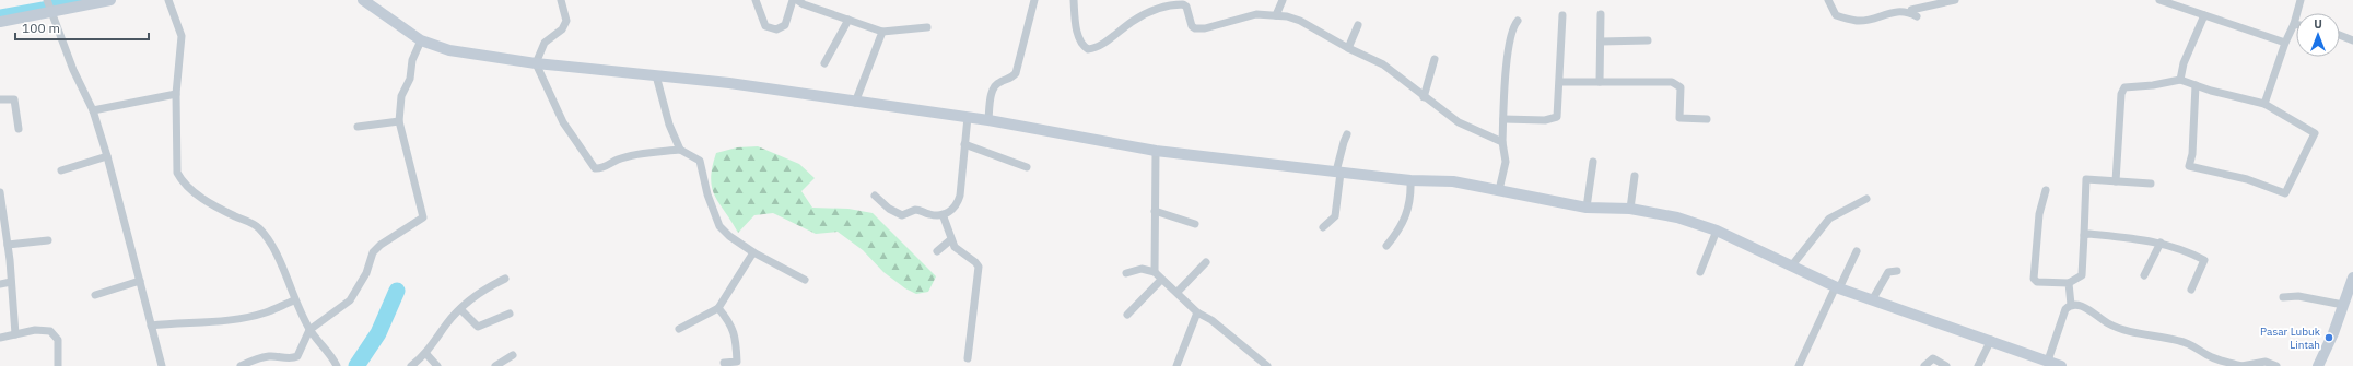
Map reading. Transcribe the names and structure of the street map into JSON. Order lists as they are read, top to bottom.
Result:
{
  "places": ["Pasar Lubuk Lintah"],
  "scale_bar": "100 m",
  "north": "top"
}
